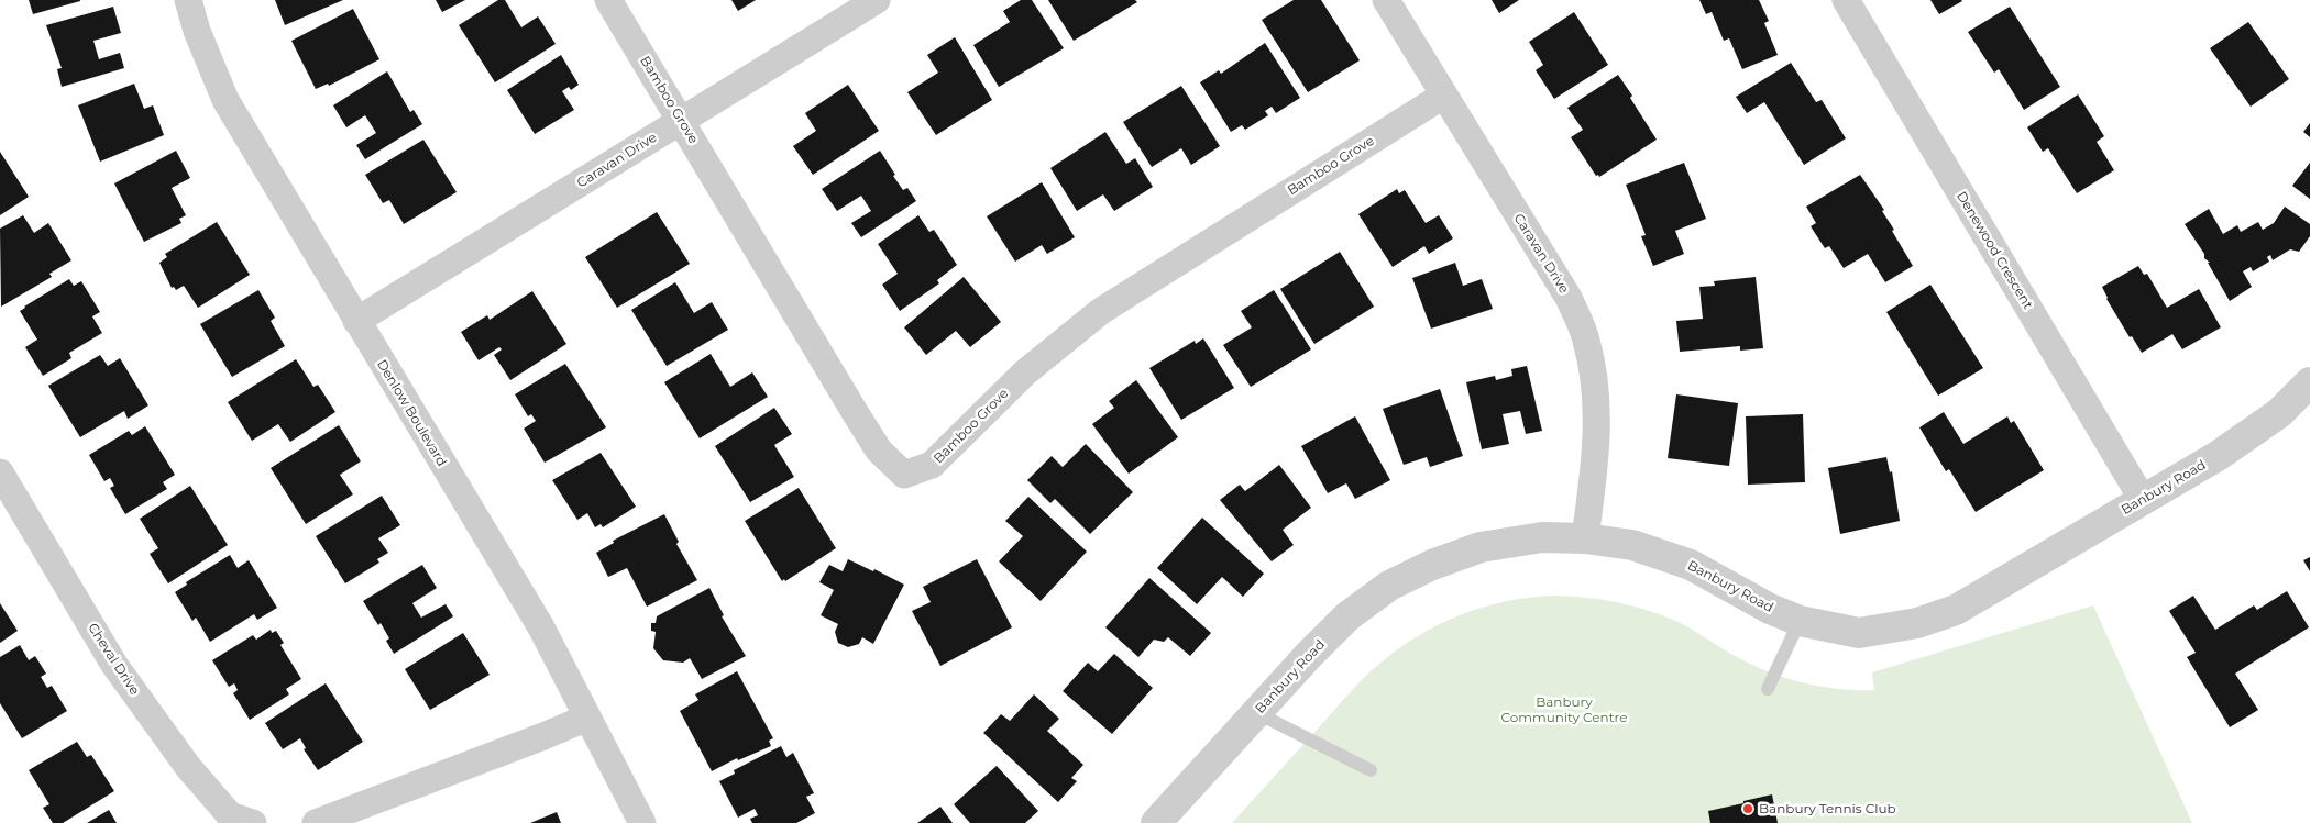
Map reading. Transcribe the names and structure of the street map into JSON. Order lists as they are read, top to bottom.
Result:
{
  "streets": {
    "street": [
      "Bamboo Grove",
      "Caravan Drive",
      "Denewood Crescent",
      "Denlow Boulevard",
      "Banbury Road",
      "Cheval Drive"
    ]
  },
  "crossings": [
    ["Bamboo Grove", "Caravan Drive"],
    ["Caravan Drive", "Denlow Boulevard"],
    ["Caravan Drive", "Banbury Road"],
    ["Denewood Crescent", "Banbury Road"]
  ],
  "parks": ["Banbury Community Centre"],
  "places": ["Banbury Tennis Club"]
}
